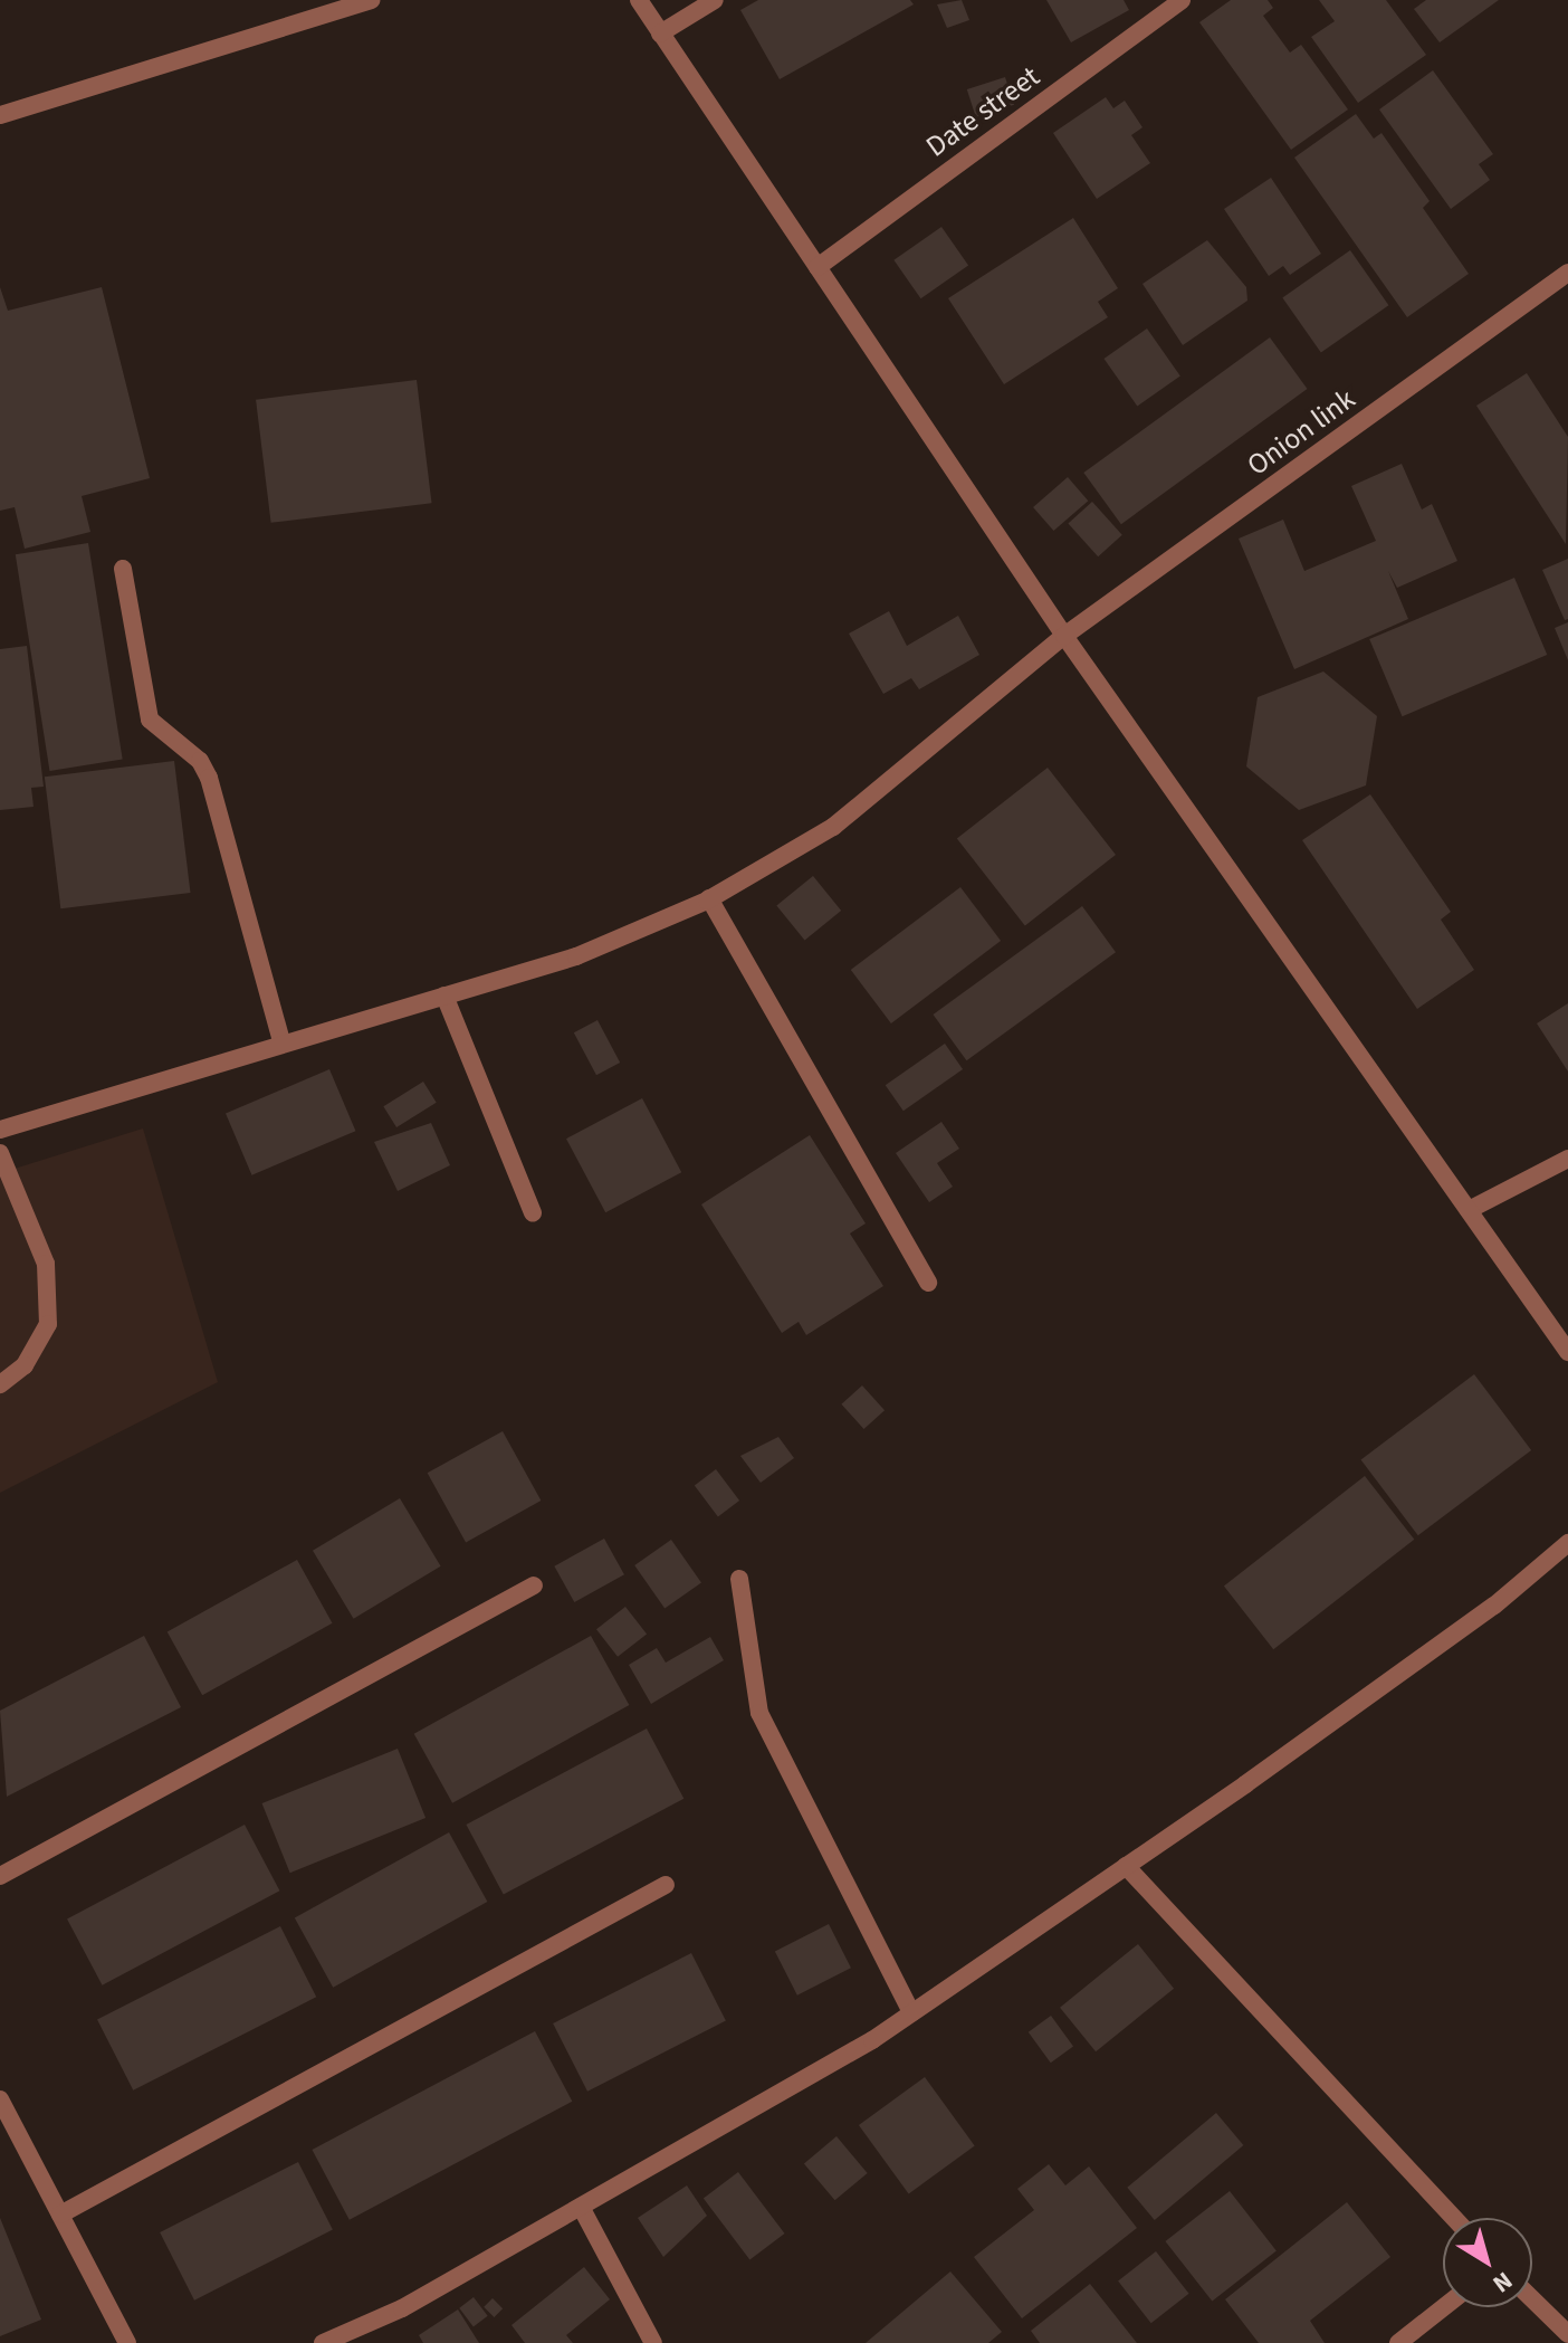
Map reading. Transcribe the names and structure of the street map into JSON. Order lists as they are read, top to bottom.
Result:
{
  "streets": {
    "street": ["Date street", "Onion link"]
  },
  "north": "bottom right"
}
